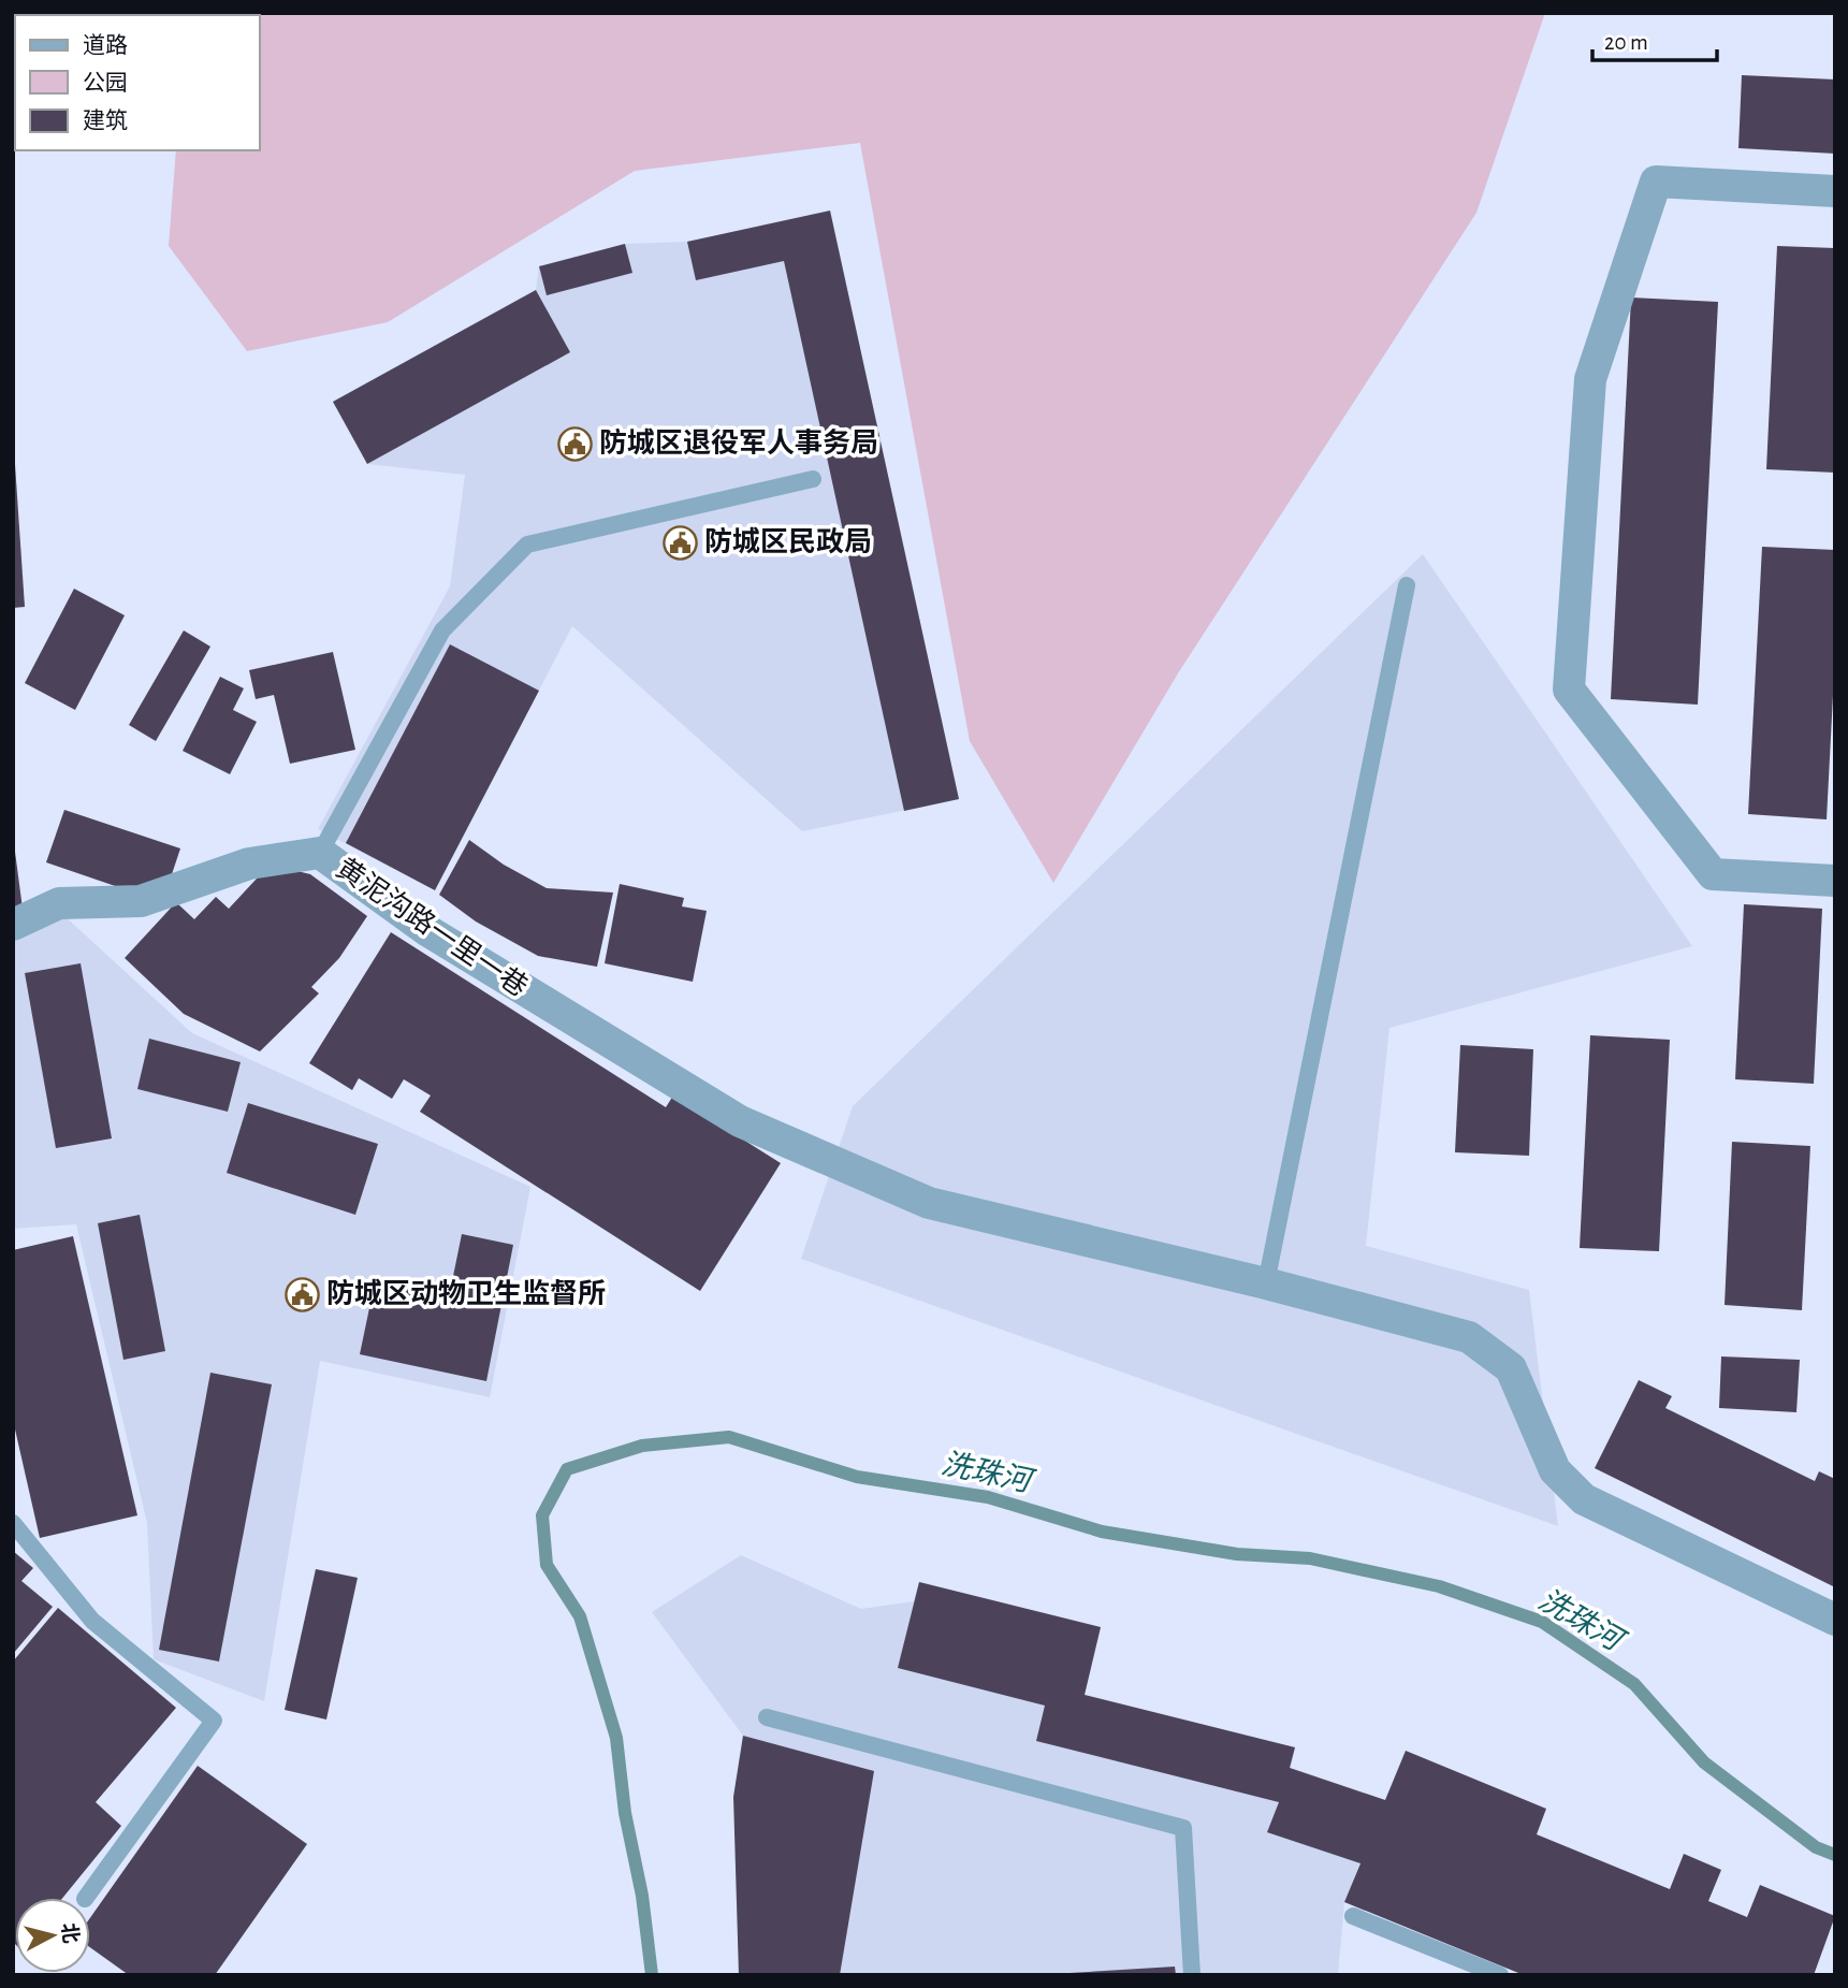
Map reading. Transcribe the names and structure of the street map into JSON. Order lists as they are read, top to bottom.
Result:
{
  "streets": {
    "street": ["黄泥沟路一里一巷"]
  },
  "water": ["洗珠河"],
  "places": {
    "public building": ["防城区退役军人事务局", "防城区民政局", "防城区动物卫生监督所"]
  },
  "legend": ["道路", "公园", "建筑"],
  "scale_bar": "20 m",
  "north": "right"
}
